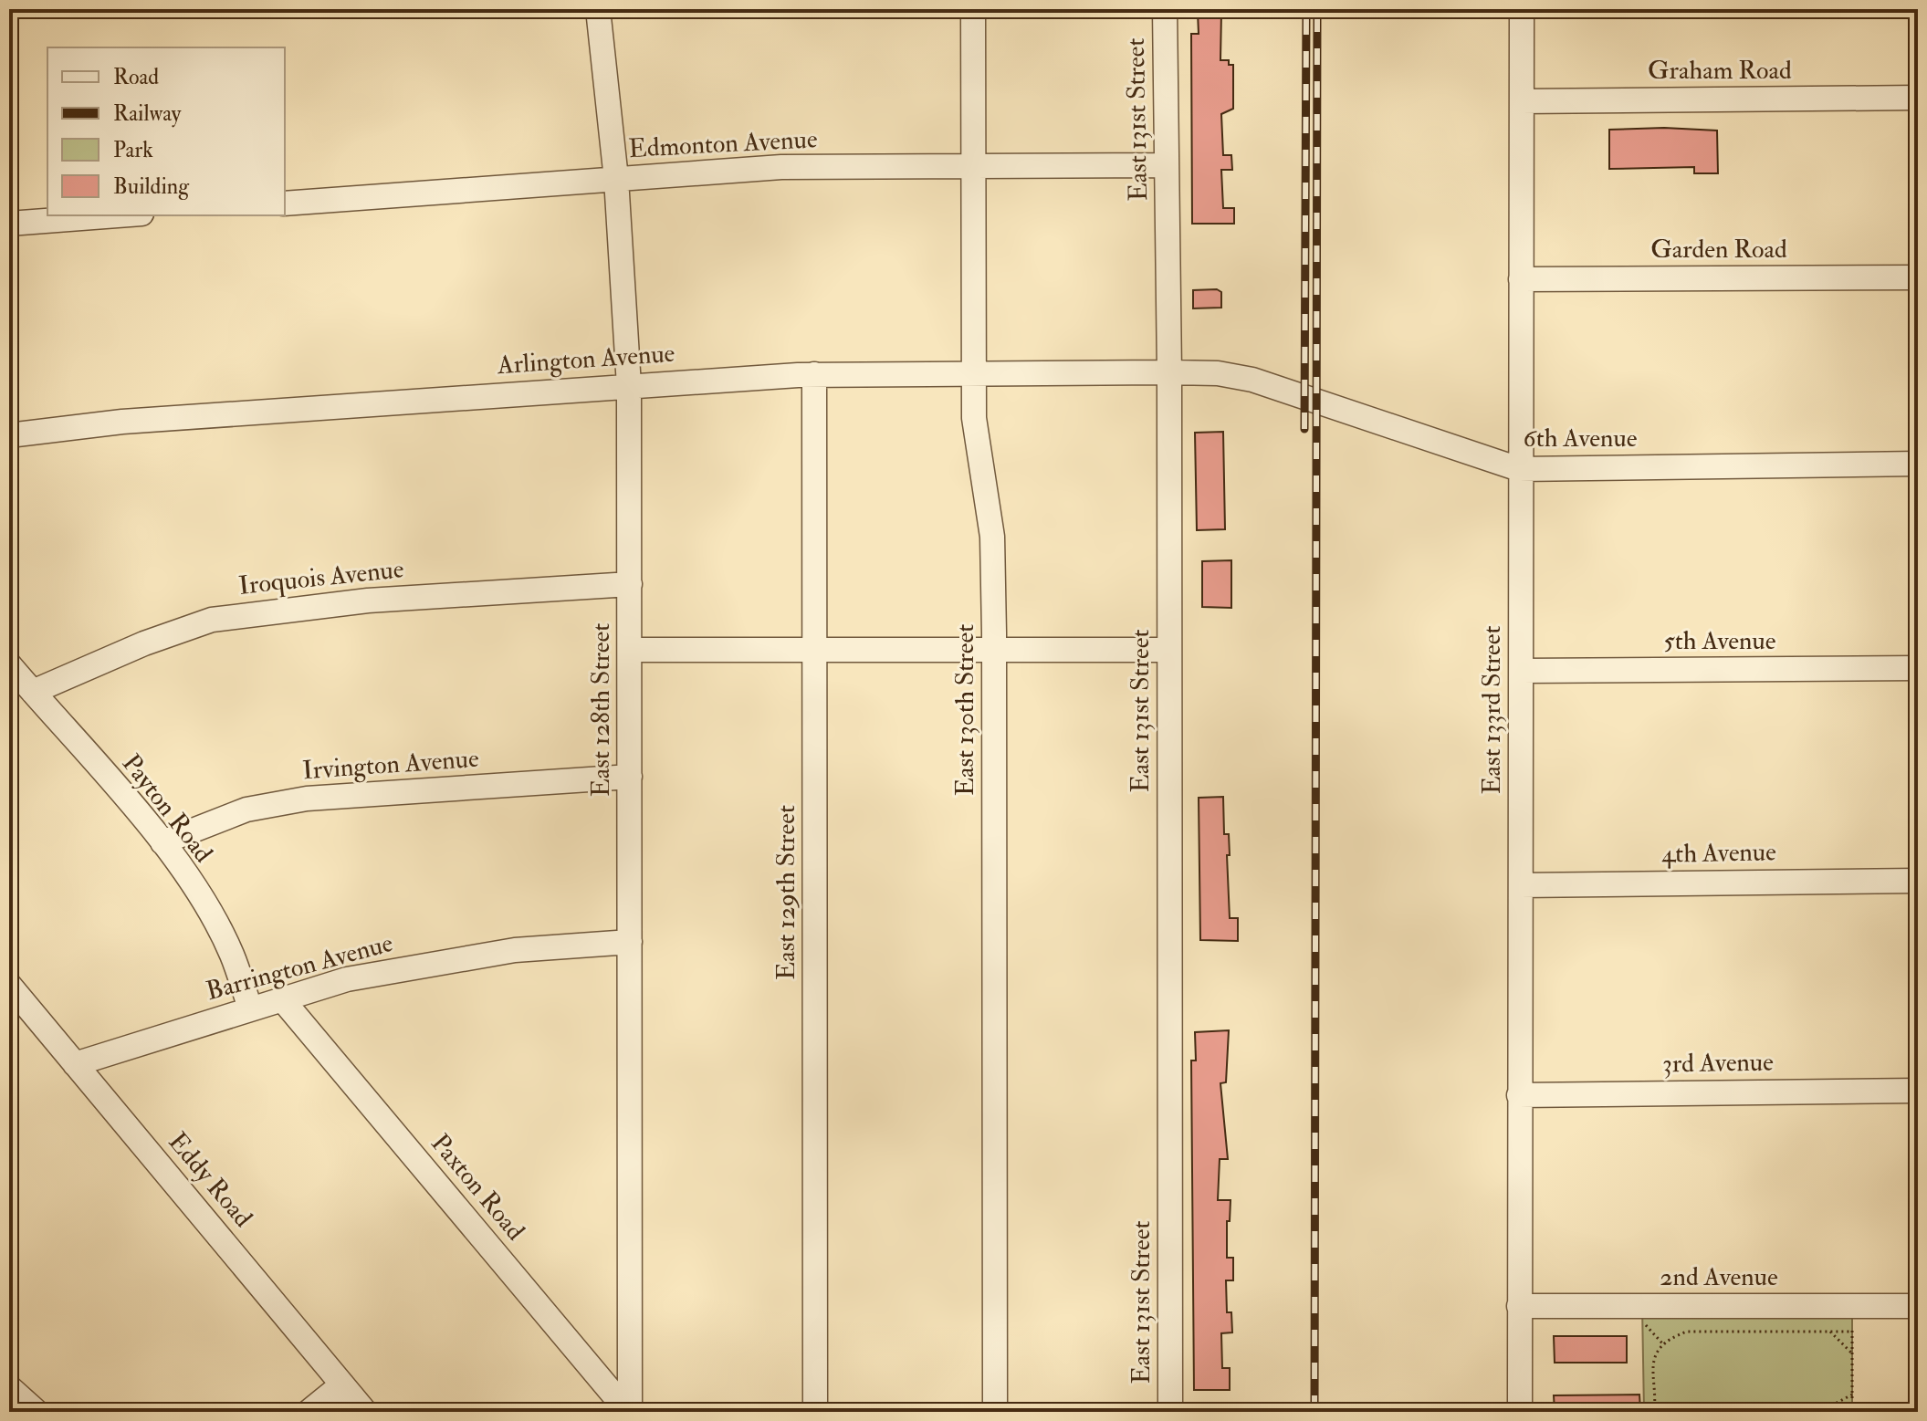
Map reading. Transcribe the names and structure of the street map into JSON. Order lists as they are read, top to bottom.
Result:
{
  "streets": {
    "street": [
      "Graham Road",
      "East 131st Street",
      "Edmonton Avenue",
      "Garden Road",
      "Arlington Avenue",
      "6th Avenue",
      "Iroquois Avenue",
      "5th Avenue",
      "East 128th Street",
      "East 130th Street",
      "East 133rd Street",
      "Irvington Avenue",
      "Payton Road",
      "4th Avenue",
      "East 129th Street",
      "Barrington Avenue",
      "3rd Avenue",
      "Eddy Road",
      "Paxton Road",
      "2nd Avenue"
    ]
  },
  "crossings": [
    ["Graham Road", "East 133rd Street"],
    ["East 131st Street", "Edmonton Avenue"],
    ["East 131st Street", "Arlington Avenue"],
    ["East 131st Street", "6th Avenue"],
    ["Edmonton Avenue", "East 128th Street"],
    ["Edmonton Avenue", "East 130th Street"],
    ["Garden Road", "East 133rd Street"],
    ["Arlington Avenue", "6th Avenue"],
    ["Arlington Avenue", "East 128th Street"],
    ["Arlington Avenue", "East 130th Street"],
    ["Arlington Avenue", "East 129th Street"],
    ["6th Avenue", "East 133rd Street"],
    ["Iroquois Avenue", "East 128th Street"],
    ["Iroquois Avenue", "Payton Road"],
    ["5th Avenue", "East 133rd Street"],
    ["East 128th Street", "Irvington Avenue"],
    ["East 128th Street", "Barrington Avenue"],
    ["East 128th Street", "Paxton Road"],
    ["East 133rd Street", "4th Avenue"],
    ["East 133rd Street", "3rd Avenue"],
    ["East 133rd Street", "2nd Avenue"],
    ["Irvington Avenue", "Payton Road"],
    ["Payton Road", "Barrington Avenue"],
    ["Barrington Avenue", "Eddy Road"],
    ["Barrington Avenue", "Paxton Road"]
  ],
  "legend": [
    "Road",
    "Railway",
    "Park",
    "Building"
  ]
}
